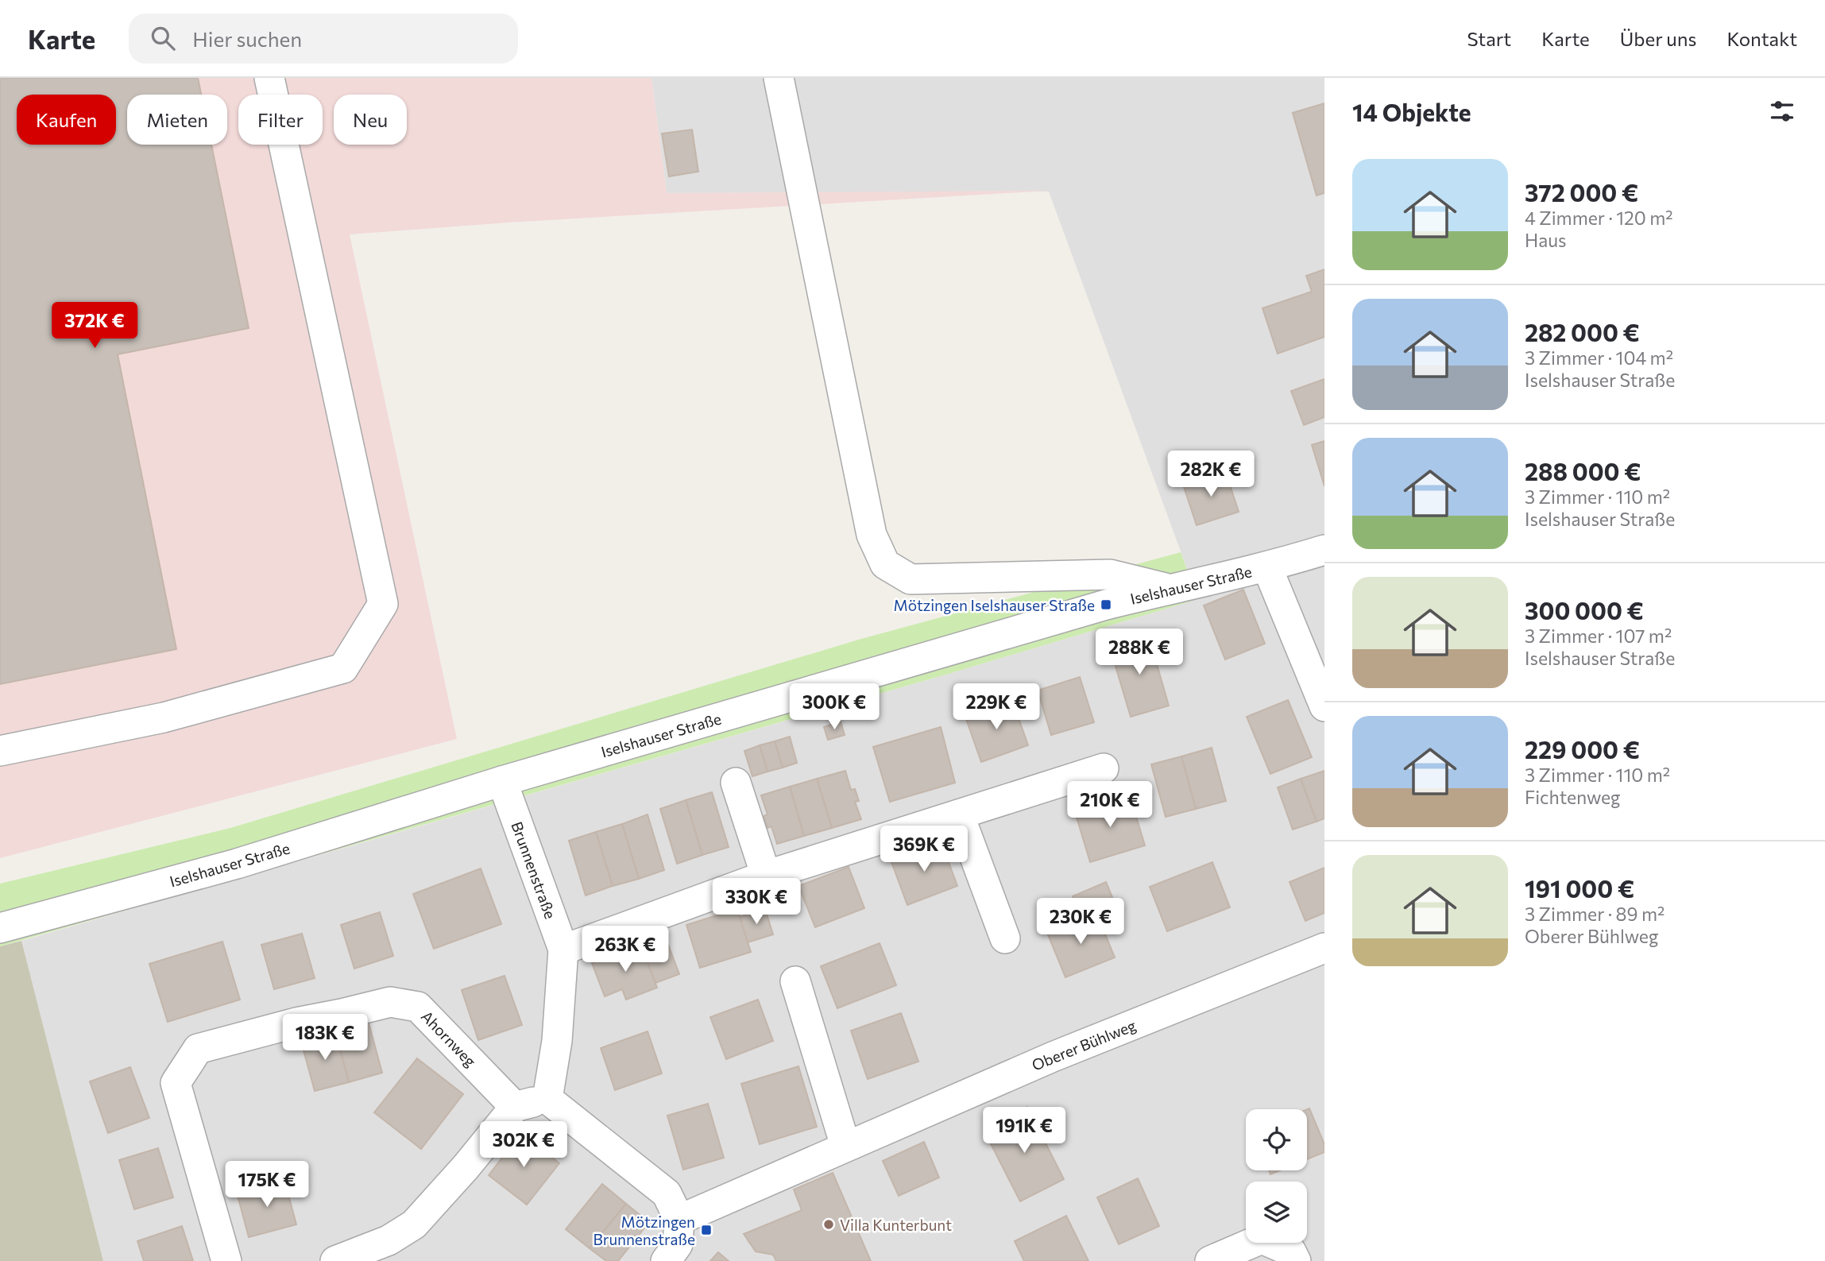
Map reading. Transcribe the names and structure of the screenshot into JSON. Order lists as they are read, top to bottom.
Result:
{
  "streets": {
    "street": [
      "Iselshauser Straße",
      "Brunnenstraße",
      "Ahornweg",
      "Oberer Bühlweg"
    ]
  },
  "crossings": [
    ["Iselshauser Straße", "Brunnenstraße"]
  ],
  "places": {
    "transit": ["Mötzingen Iselshauser Straße", "Mötzingen Brunnenstraße"],
    "other": ["Villa Kunterbunt"]
  },
  "page": {
    "header": "Karte",
    "search": "Hier suchen",
    "nav": [
      "Start",
      "Karte",
      "Über uns",
      "Kontakt"
    ],
    "heading": "14 Objekte",
    "chip": [
      "Kaufen",
      "Mieten",
      "Filter",
      "Neu"
    ],
    "list": [
      {
        "name": "372 000 €",
        "note": "4 Zimmer · 120 m² · Haus"
      },
      {
        "name": "282 000 €",
        "note": "3 Zimmer · 104 m² · Iselshauser Straße"
      },
      {
        "name": "288 000 €",
        "note": "3 Zimmer · 110 m² · Iselshauser Straße"
      },
      {
        "name": "300 000 €",
        "note": "3 Zimmer · 107 m² · Iselshauser Straße"
      },
      {
        "name": "229 000 €",
        "note": "3 Zimmer · 110 m² · Fichtenweg"
      },
      {
        "name": "191 000 €",
        "note": "3 Zimmer · 89 m² · Oberer Bühlweg"
      }
    ],
    "price": [
      "372K €",
      "282K €",
      "288K €",
      "300K €",
      "229K €",
      "210K €",
      "369K €",
      "330K €",
      "230K €",
      "263K €",
      "183K €",
      "191K €",
      "302K €",
      "175K €"
    ]
  }
}
